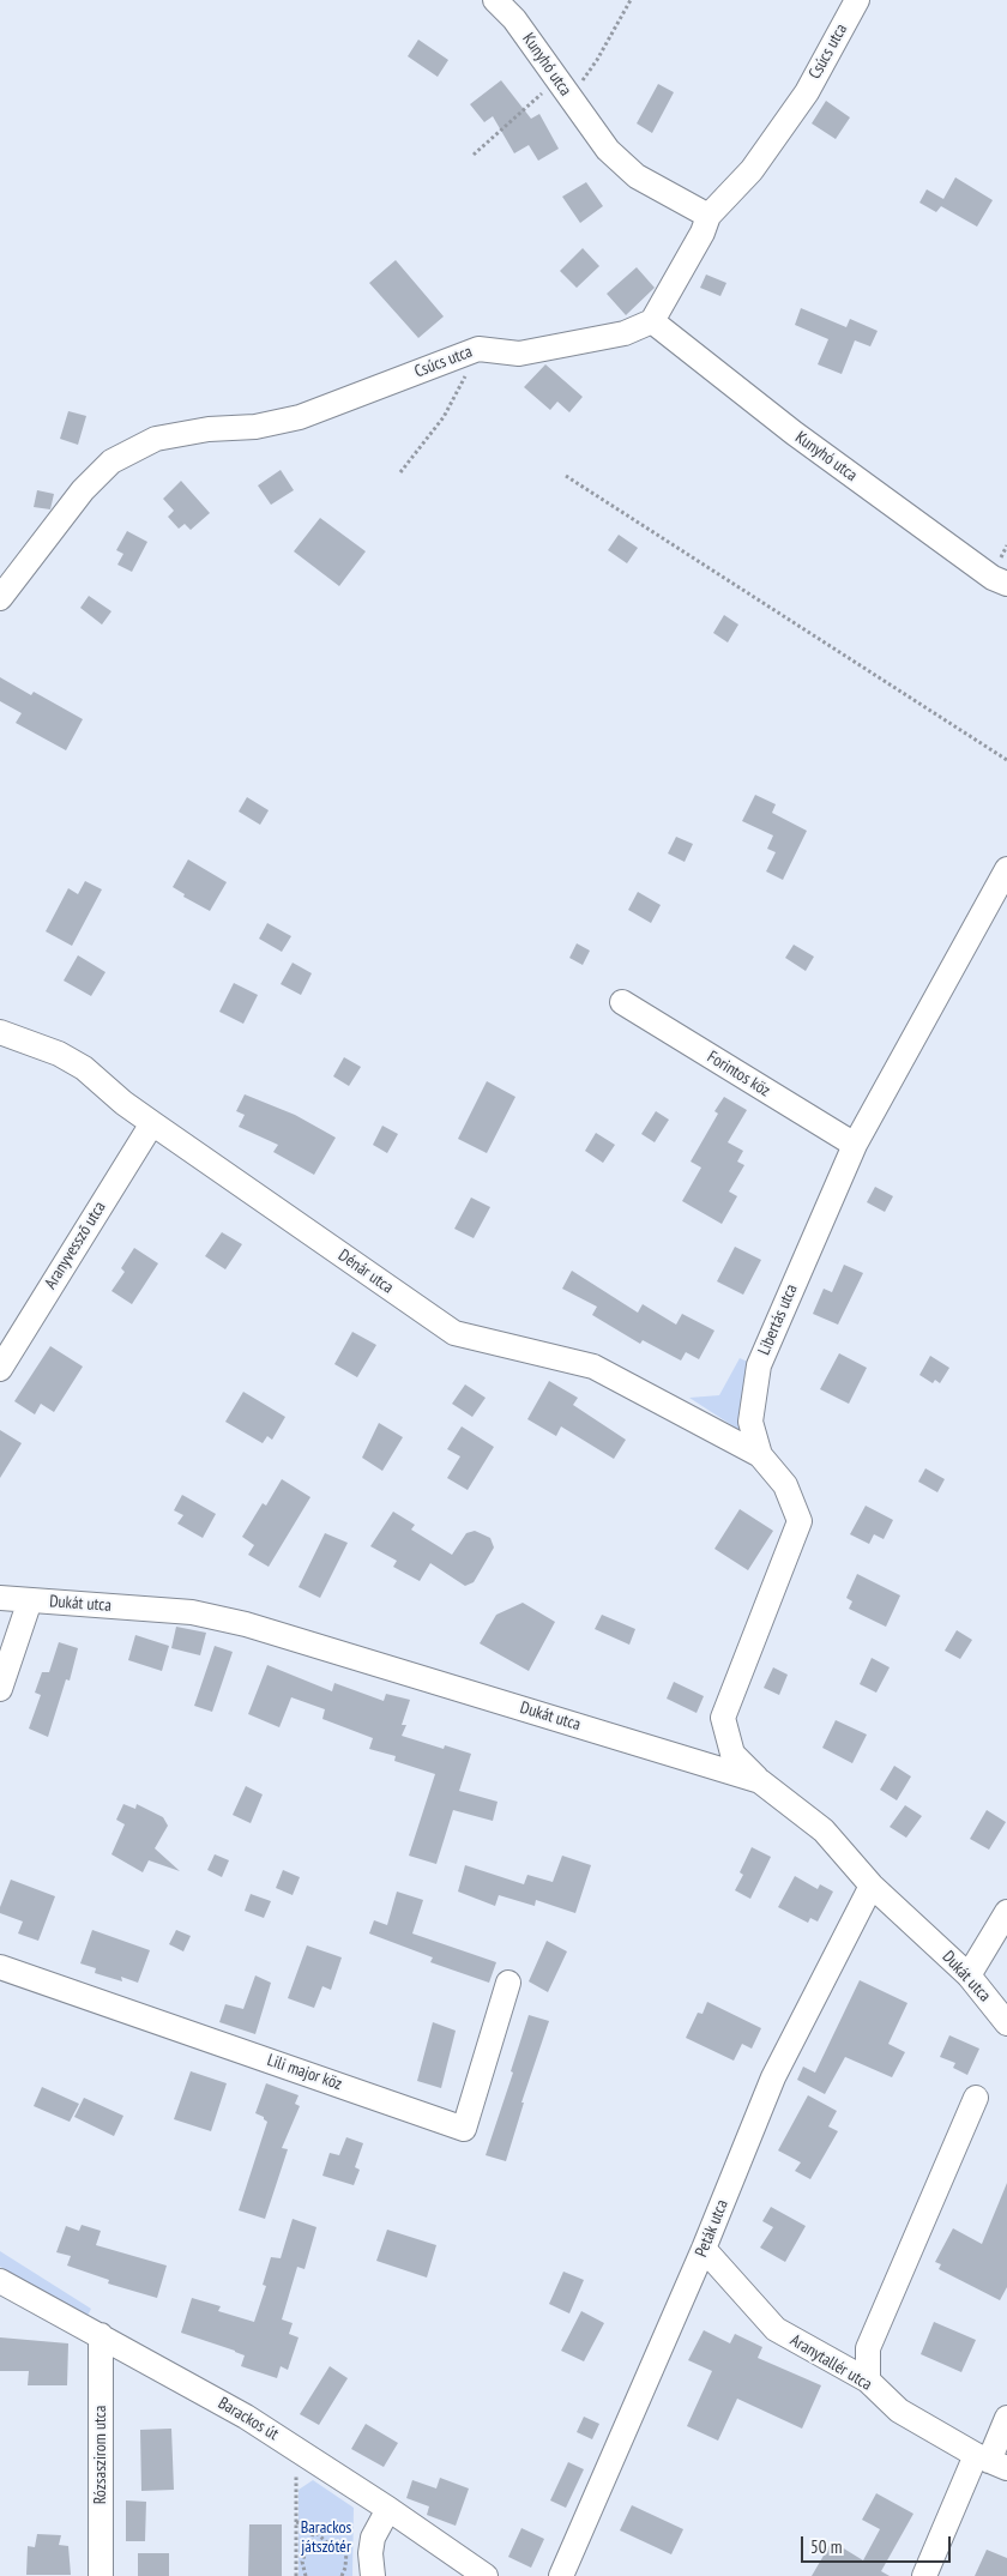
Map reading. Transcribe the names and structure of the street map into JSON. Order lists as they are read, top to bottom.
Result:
{
  "streets": {
    "street": [
      "Csúcs utca",
      "Kunyhó utca",
      "Forintos köz",
      "Aranyvessző utca",
      "Dénár utca",
      "Libertás utca",
      "Dukát utca",
      "Lili major köz",
      "Peták utca",
      "Aranytallér utca",
      "Barackos út",
      "Rózsaszirom utca"
    ]
  },
  "crossings": [
    ["Csúcs utca", "Kunyhó utca"],
    ["Forintos köz", "Libertás utca"],
    ["Aranyvessző utca", "Dénár utca"],
    ["Dénár utca", "Libertás utca"],
    ["Libertás utca", "Dukát utca"],
    ["Dukát utca", "Peták utca"],
    ["Peták utca", "Aranytallér utca"],
    ["Barackos út", "Rózsaszirom utca"]
  ],
  "parks": ["Barackos játszótér"],
  "scale_bar": "50 m"
}
